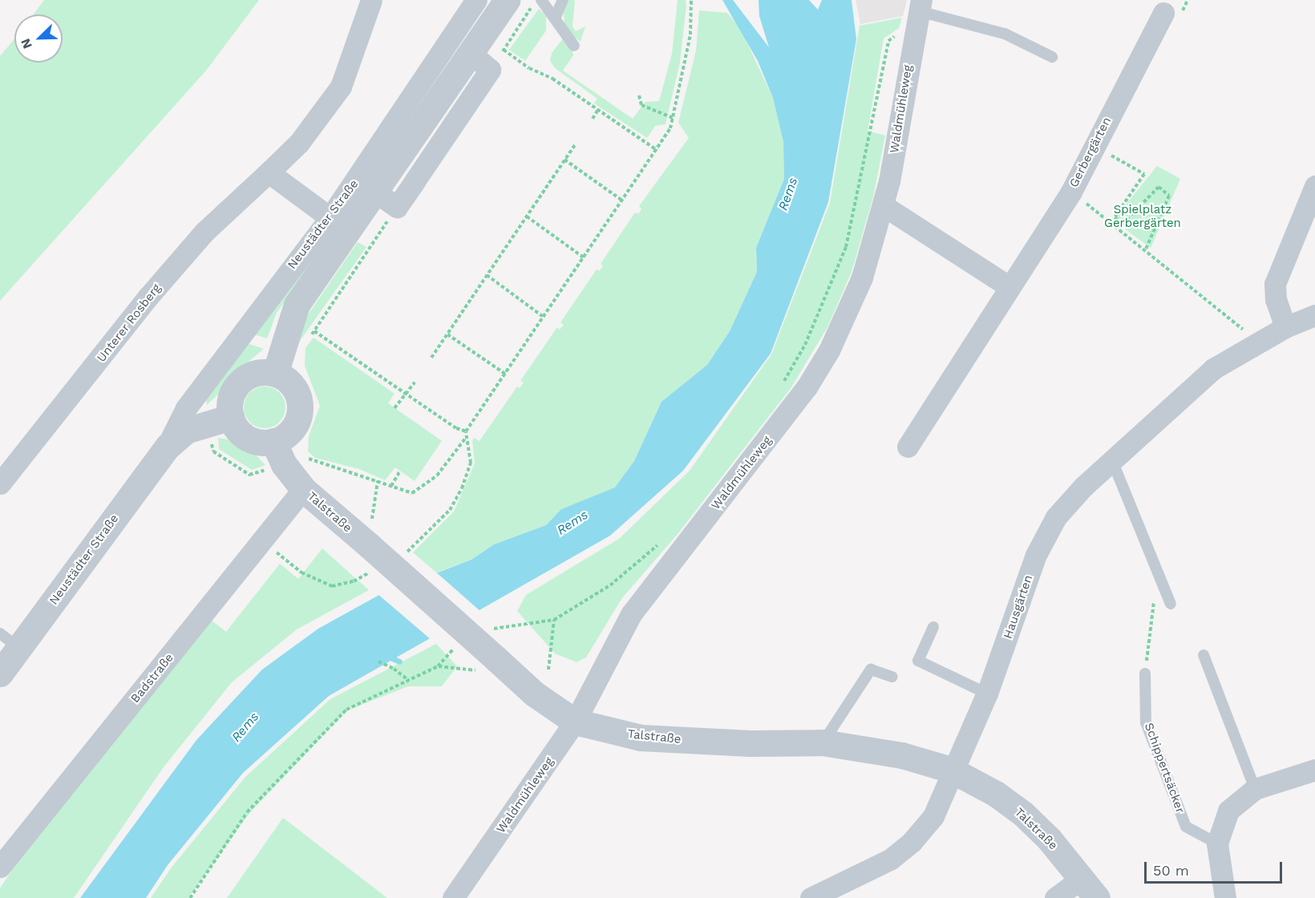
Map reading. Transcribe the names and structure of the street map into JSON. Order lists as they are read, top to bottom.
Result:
{
  "streets": {
    "street": [
      "Waldmühleweg",
      "Gerbergärten",
      "Neustädter Straße",
      "Unterer Rosberg",
      "Talstraße",
      "Hausgärten",
      "Badstraße"
    ],
    "lane": ["Schippertsäcker"]
  },
  "crossings": [
    ["Waldmühleweg", "Talstraße"],
    ["Neustädter Straße", "Talstraße"],
    ["Talstraße", "Hausgärten"],
    ["Talstraße", "Badstraße"]
  ],
  "water": ["Rems"],
  "parks": ["Spielplatz Gerbergärten"],
  "scale_bar": "50 m",
  "north": "bottom left"
}
